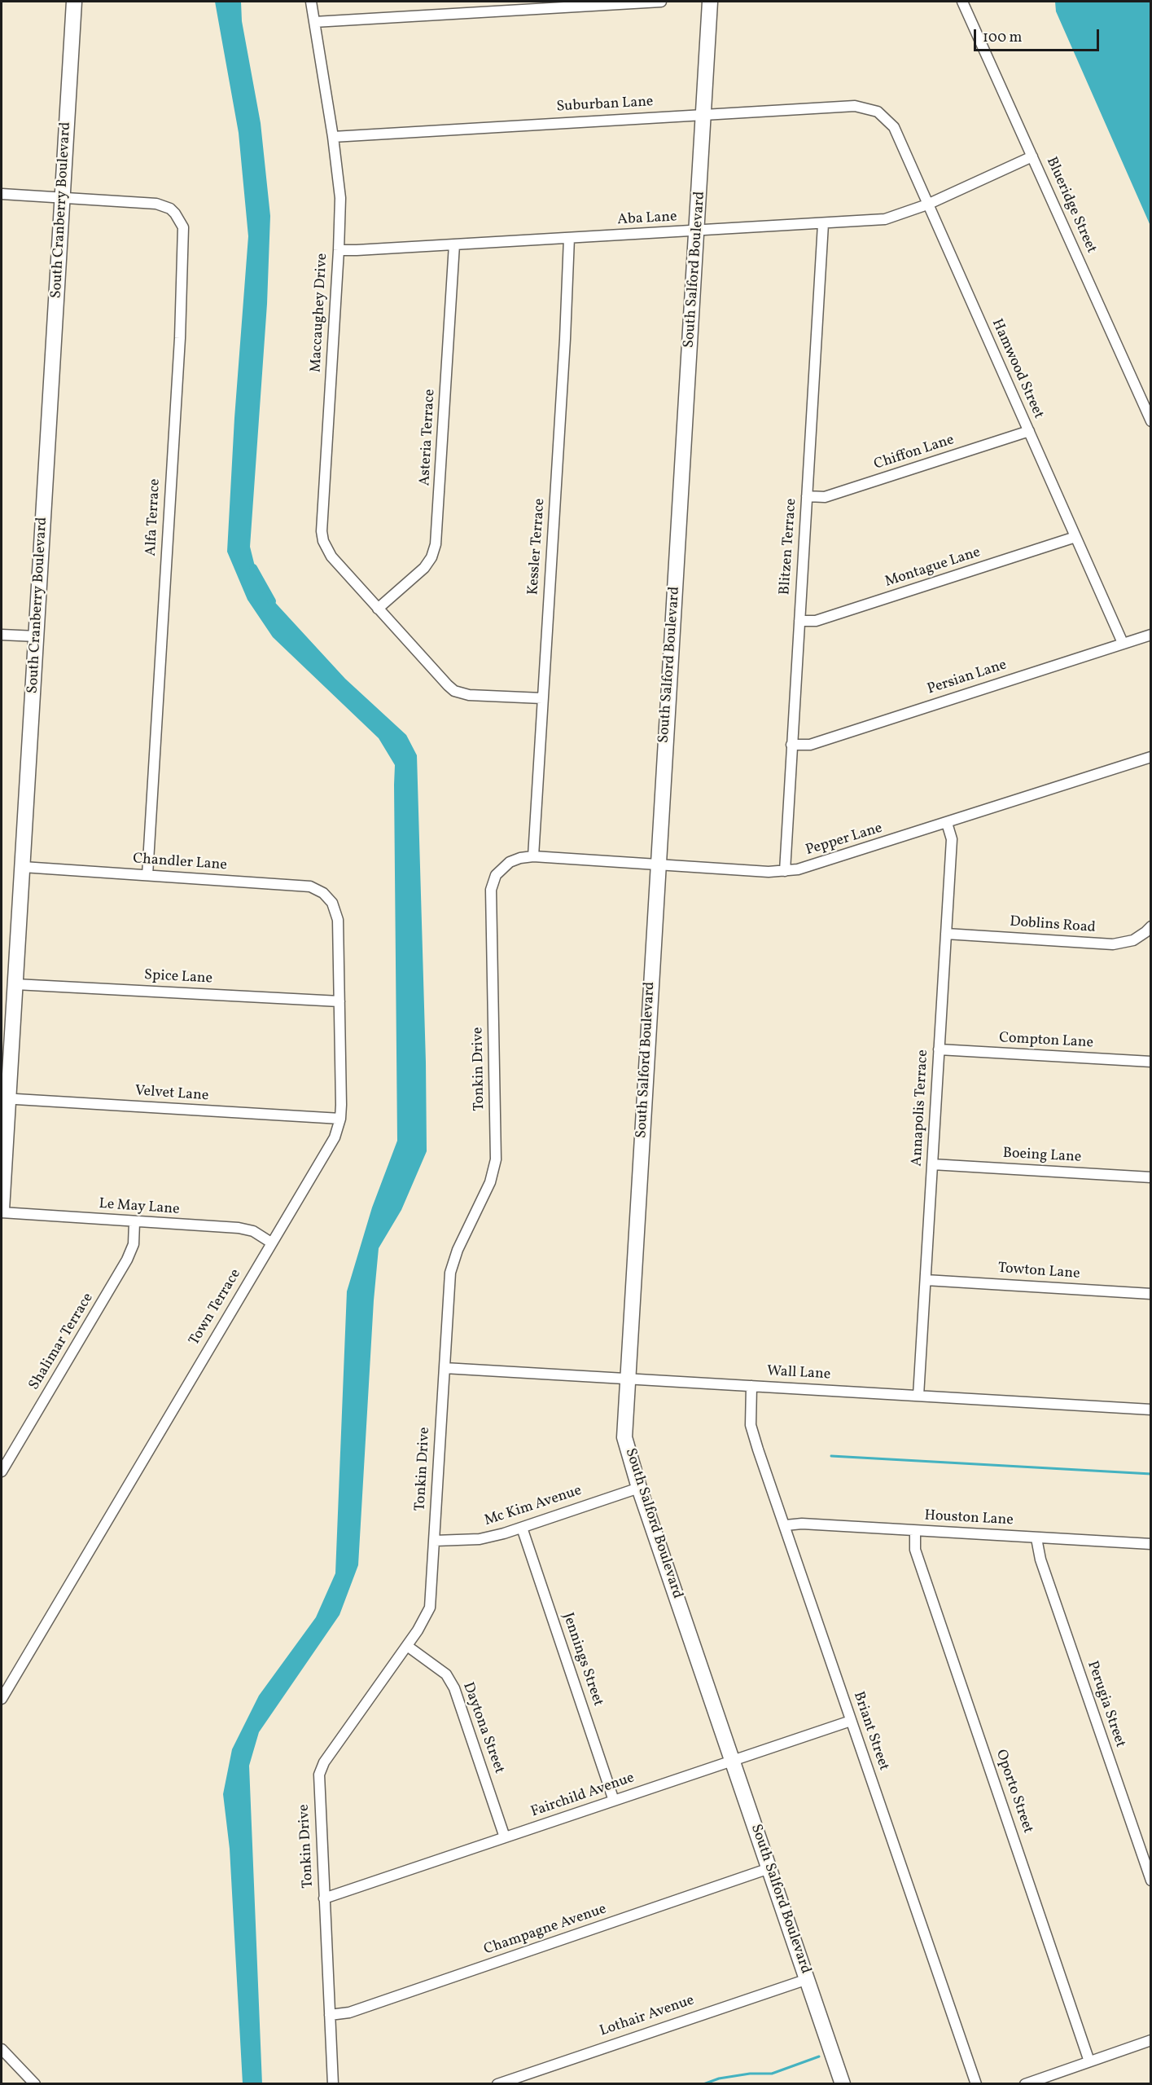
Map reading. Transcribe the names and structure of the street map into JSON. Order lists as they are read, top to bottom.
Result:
{
  "streets": {
    "street": [
      "Suburban Lane",
      "Blueridge Street",
      "South Cranberry Boulevard",
      "Aba Lane",
      "South Salford Boulevard",
      "Maccaughey Drive",
      "Hamwood Street",
      "Asteria Terrace",
      "Chiffon Lane",
      "Alfa Terrace",
      "Kessler Terrace",
      "Blitzen Terrace",
      "Montague Lane",
      "Persian Lane",
      "Pepper Lane",
      "Chandler Lane",
      "Doblins Road",
      "Spice Lane",
      "Compton Lane",
      "Tonkin Drive",
      "Velvet Lane",
      "Annapolis Terrace",
      "Boeing Lane",
      "Le May Lane",
      "Towton Lane",
      "Town Terrace",
      "Shalimar Terrace",
      "Wall Lane",
      "Mc Kim Avenue",
      "Houston Lane",
      "Jennings Street",
      "Perugia Street",
      "Daytona Street",
      "Briant Street",
      "Oporto Street",
      "Fairchild Avenue",
      "Champagne Avenue",
      "Lothair Avenue"
    ]
  },
  "crossings": [
    ["Suburban Lane", "South Salford Boulevard"],
    ["Suburban Lane", "Maccaughey Drive"],
    ["Suburban Lane", "Hamwood Street"],
    ["Blueridge Street", "Aba Lane"],
    ["South Cranberry Boulevard", "Alfa Terrace"],
    ["South Cranberry Boulevard", "Chandler Lane"],
    ["South Cranberry Boulevard", "Spice Lane"],
    ["South Cranberry Boulevard", "Velvet Lane"],
    ["South Cranberry Boulevard", "Le May Lane"],
    ["Aba Lane", "South Salford Boulevard"],
    ["Aba Lane", "Maccaughey Drive"],
    ["Aba Lane", "Hamwood Street"],
    ["Aba Lane", "Asteria Terrace"],
    ["Aba Lane", "Kessler Terrace"],
    ["Aba Lane", "Blitzen Terrace"],
    ["South Salford Boulevard", "Pepper Lane"],
    ["South Salford Boulevard", "Wall Lane"],
    ["South Salford Boulevard", "Mc Kim Avenue"],
    ["South Salford Boulevard", "Fairchild Avenue"],
    ["South Salford Boulevard", "Champagne Avenue"],
    ["South Salford Boulevard", "Lothair Avenue"],
    ["Maccaughey Drive", "Asteria Terrace"],
    ["Maccaughey Drive", "Kessler Terrace"],
    ["Hamwood Street", "Chiffon Lane"],
    ["Hamwood Street", "Montague Lane"],
    ["Hamwood Street", "Persian Lane"],
    ["Chiffon Lane", "Blitzen Terrace"],
    ["Alfa Terrace", "Chandler Lane"],
    ["Kessler Terrace", "Pepper Lane"],
    ["Kessler Terrace", "Tonkin Drive"],
    ["Blitzen Terrace", "Montague Lane"],
    ["Blitzen Terrace", "Persian Lane"],
    ["Blitzen Terrace", "Pepper Lane"],
    ["Pepper Lane", "Tonkin Drive"],
    ["Pepper Lane", "Annapolis Terrace"],
    ["Chandler Lane", "Town Terrace"],
    ["Doblins Road", "Annapolis Terrace"],
    ["Spice Lane", "Town Terrace"],
    ["Compton Lane", "Annapolis Terrace"],
    ["Tonkin Drive", "Wall Lane"],
    ["Tonkin Drive", "Mc Kim Avenue"],
    ["Tonkin Drive", "Daytona Street"],
    ["Tonkin Drive", "Fairchild Avenue"],
    ["Tonkin Drive", "Champagne Avenue"],
    ["Velvet Lane", "Town Terrace"],
    ["Annapolis Terrace", "Boeing Lane"],
    ["Annapolis Terrace", "Towton Lane"],
    ["Annapolis Terrace", "Wall Lane"],
    ["Le May Lane", "Town Terrace"],
    ["Le May Lane", "Shalimar Terrace"],
    ["Wall Lane", "Briant Street"],
    ["Mc Kim Avenue", "Jennings Street"],
    ["Houston Lane", "Perugia Street"],
    ["Houston Lane", "Briant Street"],
    ["Houston Lane", "Oporto Street"],
    ["Jennings Street", "Fairchild Avenue"],
    ["Daytona Street", "Fairchild Avenue"],
    ["Briant Street", "Fairchild Avenue"]
  ],
  "scale_bar": "100 m"
}
